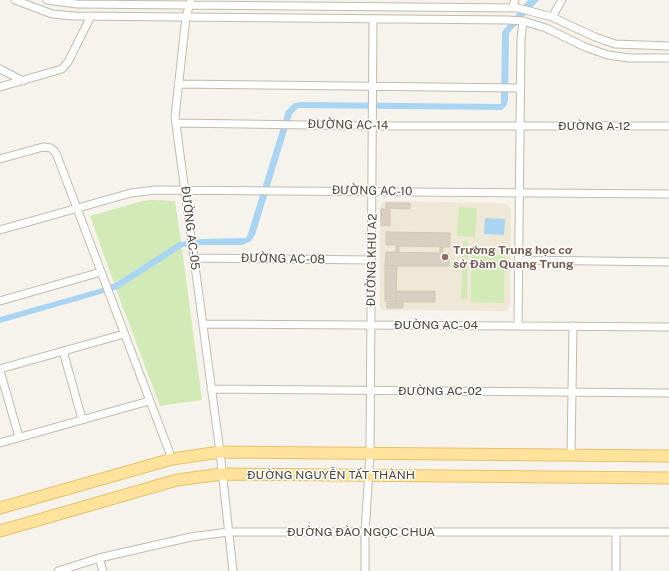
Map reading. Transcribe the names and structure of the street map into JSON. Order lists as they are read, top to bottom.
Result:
{
  "streets": {
    "main road": ["ĐƯỜNG NGUYỄN TẤT THÀNH"],
    "street": [
      "ĐƯỜNG AC-14",
      "ĐƯỜNG A-12",
      "ĐƯỜNG AC-10",
      "ĐƯỜNG AC-05",
      "ĐƯỜNG AC-08",
      "ĐƯỜNG KHU A2",
      "ĐƯỜNG AC-04",
      "ĐƯỜNG AC-02",
      "ĐƯỜNG ĐÀO NGỌC CHUA"
    ]
  },
  "crossings": [
    ["ĐƯỜNG AC-14", "ĐƯỜNG A-12"],
    ["ĐƯỜNG AC-14", "ĐƯỜNG AC-05"],
    ["ĐƯỜNG AC-14", "ĐƯỜNG KHU A2"],
    ["ĐƯỜNG AC-10", "ĐƯỜNG AC-05"],
    ["ĐƯỜNG AC-10", "ĐƯỜNG KHU A2"],
    ["ĐƯỜNG AC-05", "ĐƯỜNG AC-08"],
    ["ĐƯỜNG AC-05", "ĐƯỜNG AC-04"],
    ["ĐƯỜNG AC-05", "ĐƯỜNG AC-02"],
    ["ĐƯỜNG AC-05", "ĐƯỜNG NGUYỄN TẤT THÀNH"],
    ["ĐƯỜNG AC-05", "ĐƯỜNG ĐÀO NGỌC CHUA"],
    ["ĐƯỜNG AC-08", "ĐƯỜNG KHU A2"],
    ["ĐƯỜNG KHU A2", "ĐƯỜNG AC-04"],
    ["ĐƯỜNG KHU A2", "ĐƯỜNG AC-02"],
    ["ĐƯỜNG KHU A2", "ĐƯỜNG NGUYỄN TẤT THÀNH"],
    ["ĐƯỜNG KHU A2", "ĐƯỜNG ĐÀO NGỌC CHUA"]
  ],
  "places": ["Trường Trung học cơ sở Đàm Quang Trung"]
}
